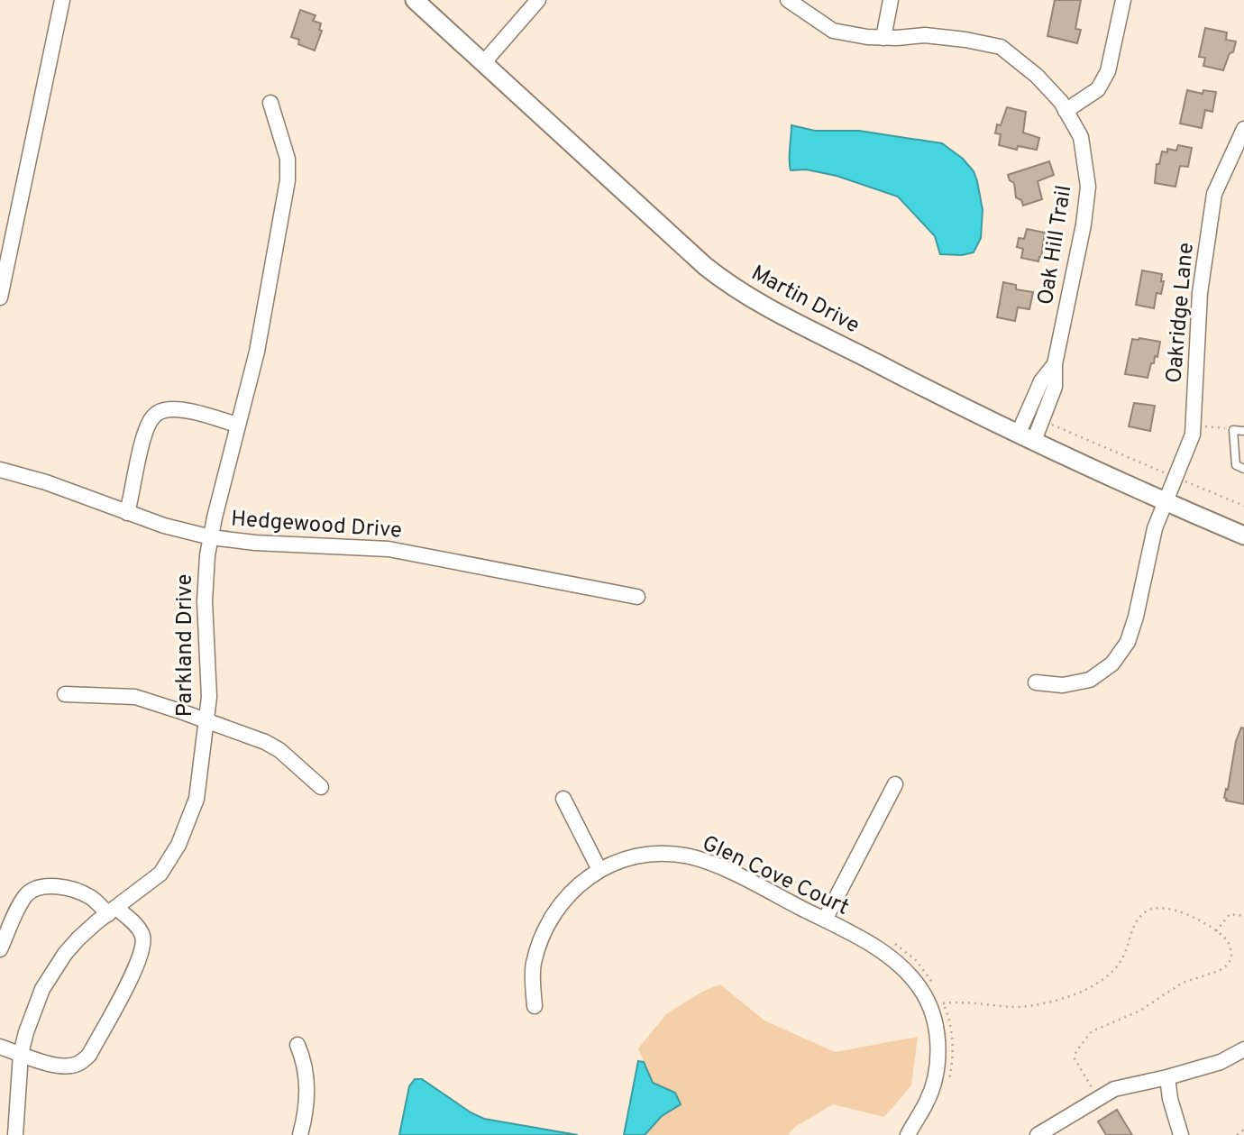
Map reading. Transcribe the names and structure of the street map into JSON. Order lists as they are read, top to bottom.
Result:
{
  "streets": {
    "street": [
      "Oak Hill Trail",
      "Martin Drive",
      "Oakridge Lane",
      "Hedgewood Drive",
      "Parkland Drive",
      "Glen Cove Court"
    ]
  },
  "crossings": [
    ["Oak Hill Trail", "Martin Drive"],
    ["Martin Drive", "Oakridge Lane"],
    ["Hedgewood Drive", "Parkland Drive"]
  ]
}
